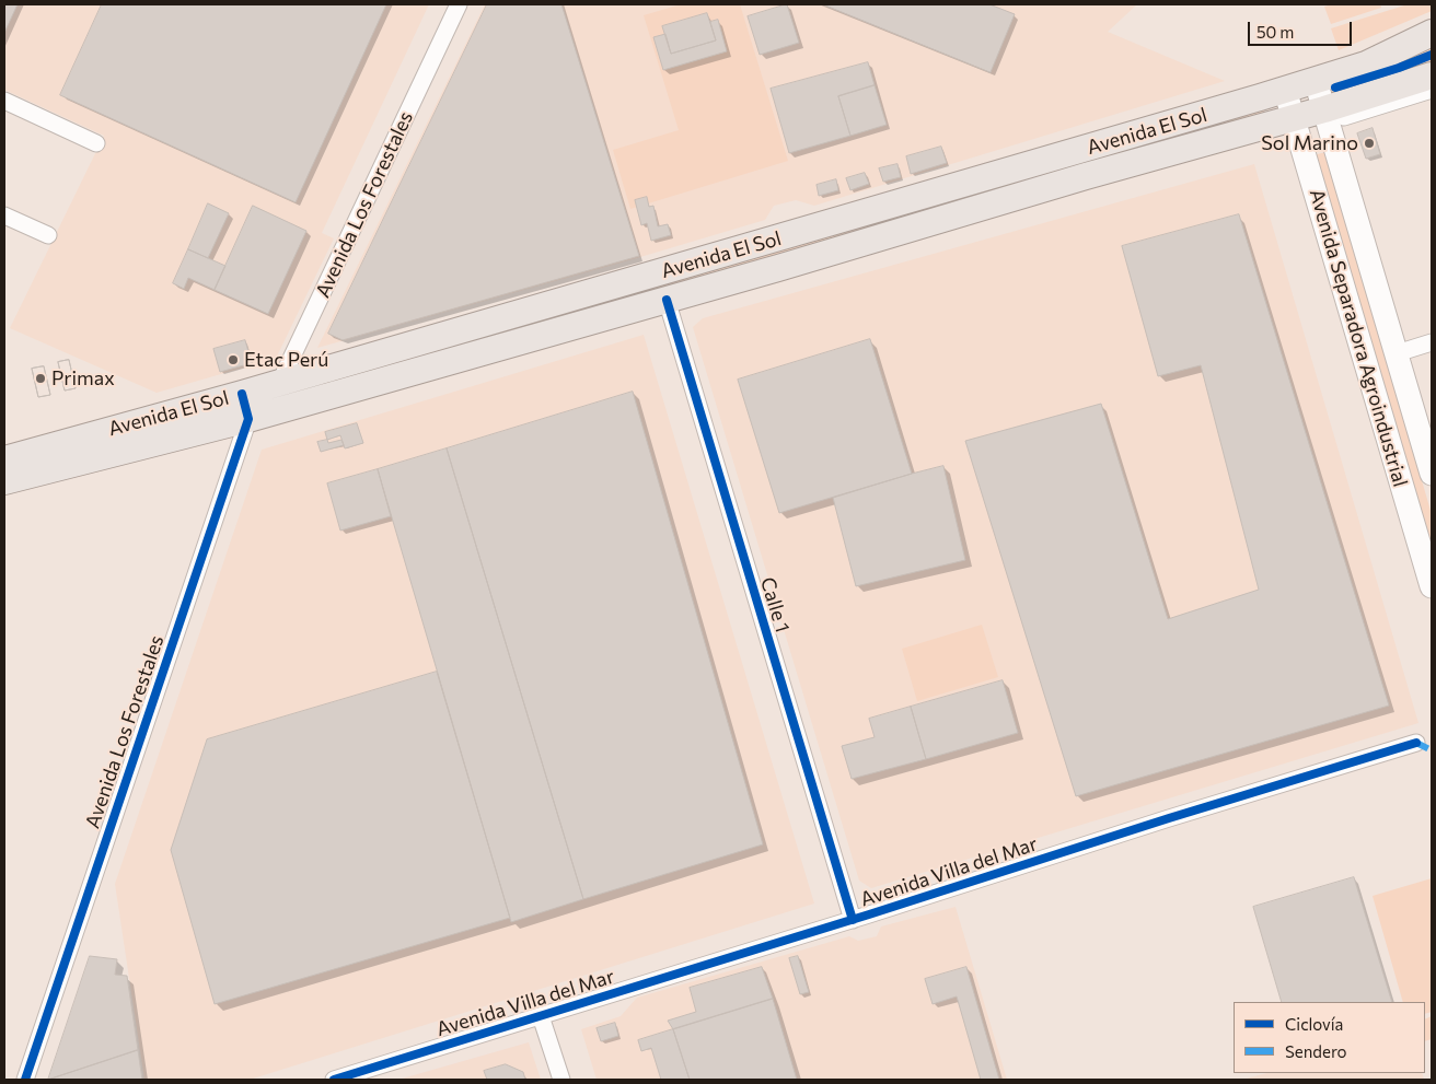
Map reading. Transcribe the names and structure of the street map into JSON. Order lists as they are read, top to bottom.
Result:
{
  "streets": {
    "main road": ["Avenida El Sol"],
    "street": [
      "Avenida Los Forestales",
      "Avenida Separadora Agroindustrial",
      "Calle 1",
      "Avenida Villa del Mar"
    ]
  },
  "crossings": [
    ["Avenida El Sol", "Avenida Los Forestales"],
    ["Avenida El Sol", "Avenida Separadora Agroindustrial"],
    ["Avenida El Sol", "Calle 1"],
    ["Calle 1", "Avenida Villa del Mar"]
  ],
  "places": ["Sol Marino", "Etac Perú", "Primax"],
  "legend": ["Ciclovía", "Sendero"],
  "scale_bar": "50 m"
}
